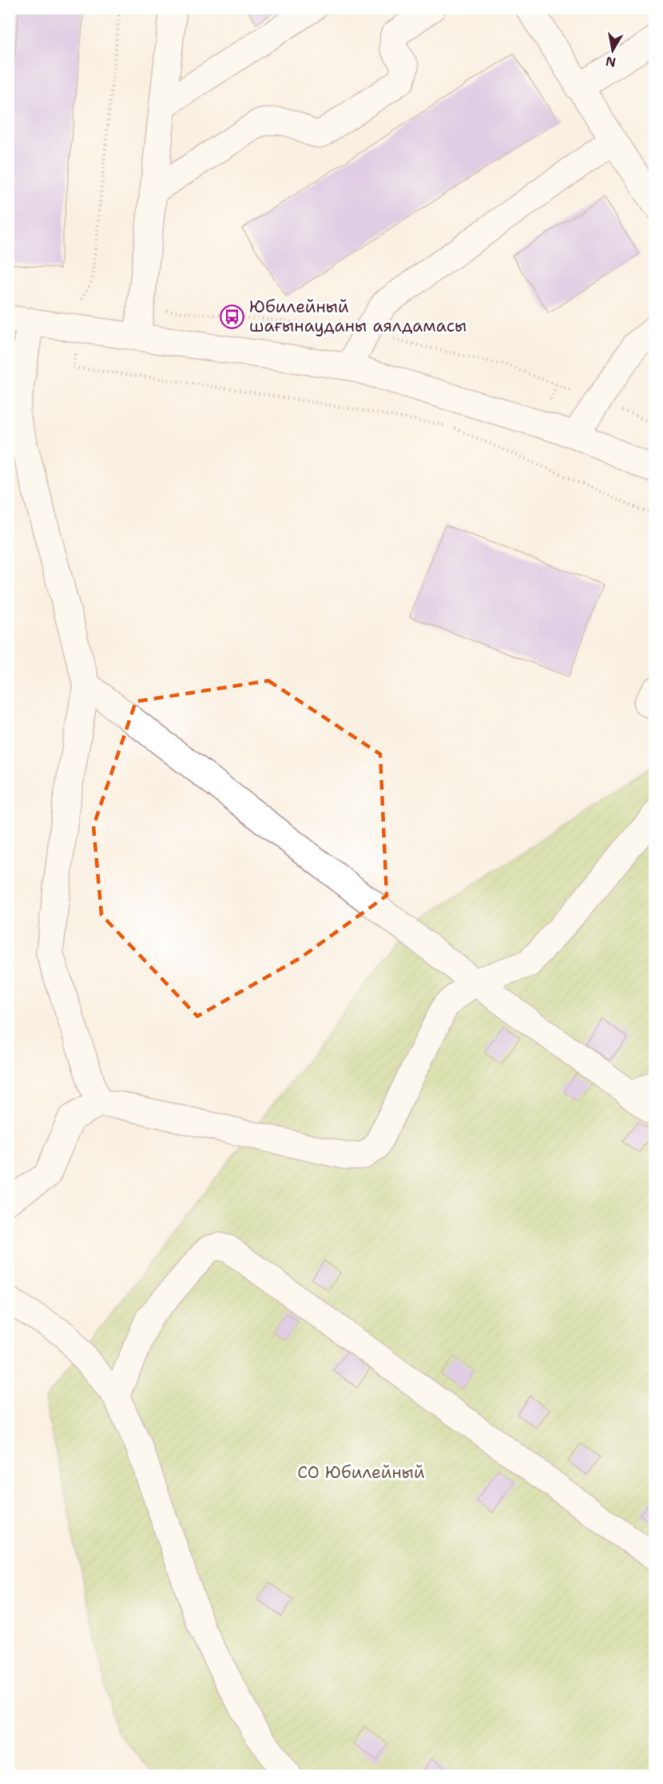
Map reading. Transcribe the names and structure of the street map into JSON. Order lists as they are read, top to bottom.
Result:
{
  "parks": ["СО Юбилейный"],
  "places": {
    "bus stop": ["Юбилейный шағынауданы аялдамасы"]
  },
  "north": "bottom"
}
